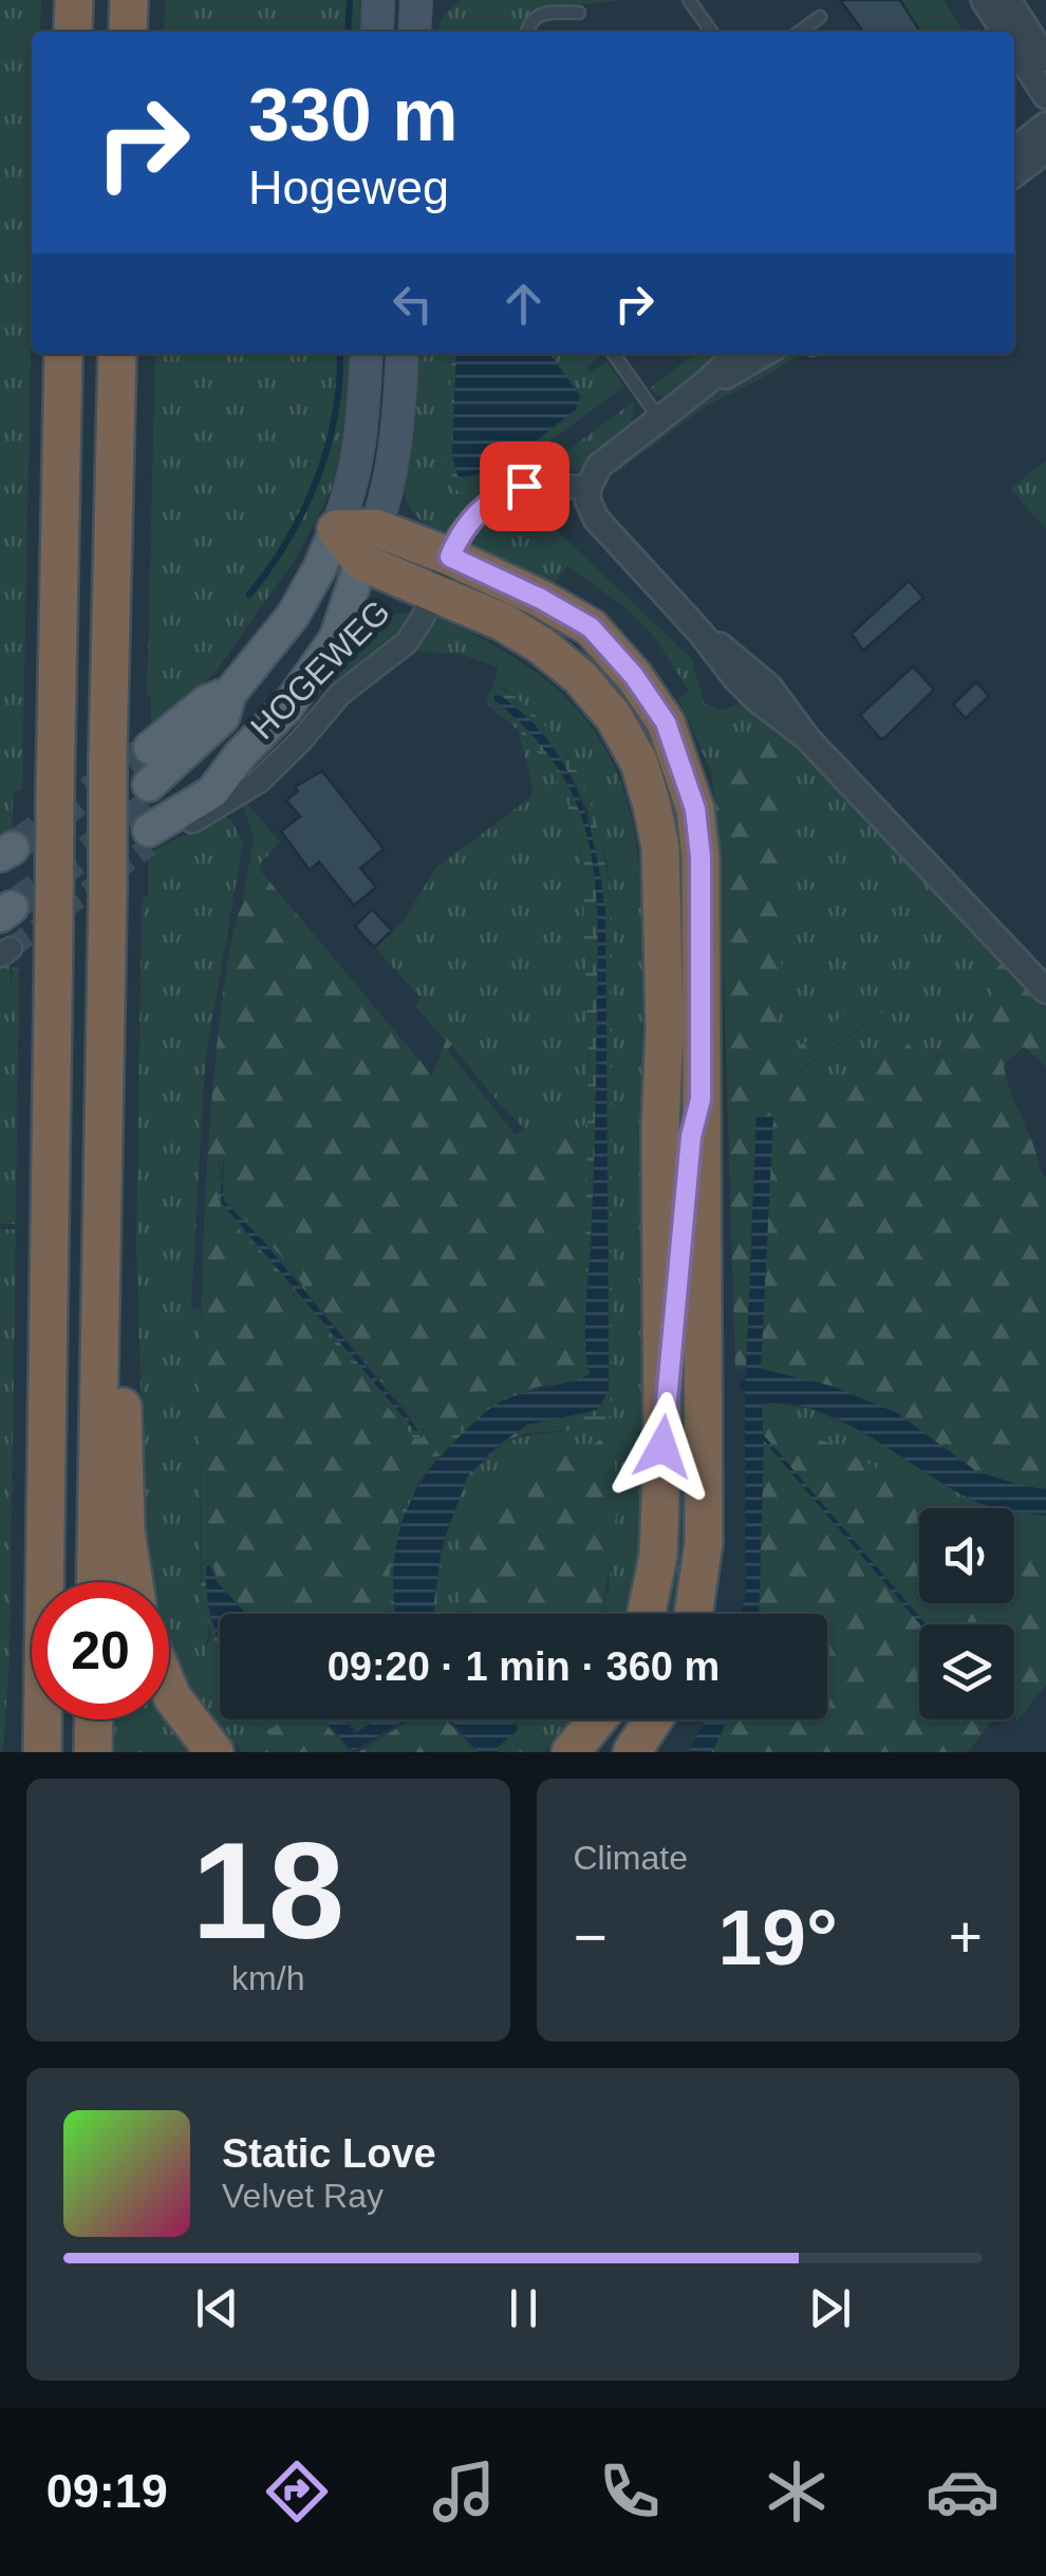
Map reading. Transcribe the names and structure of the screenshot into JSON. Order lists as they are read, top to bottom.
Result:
{
  "streets": {
    "main road": ["HOGEWEG"]
  },
  "page": {
    "turn": ["330 m", "Hogeweg"],
    "limit": "20",
    "trip": "09:20 · 1 min · 360 m",
    "tile": [
      ["18", "km/h"],
      "Climate"
    ],
    "heat": ["−", "19°", "+"],
    "song": ["Static Love", "Velvet Ray"],
    "tabs": "09:19"
  }
}
